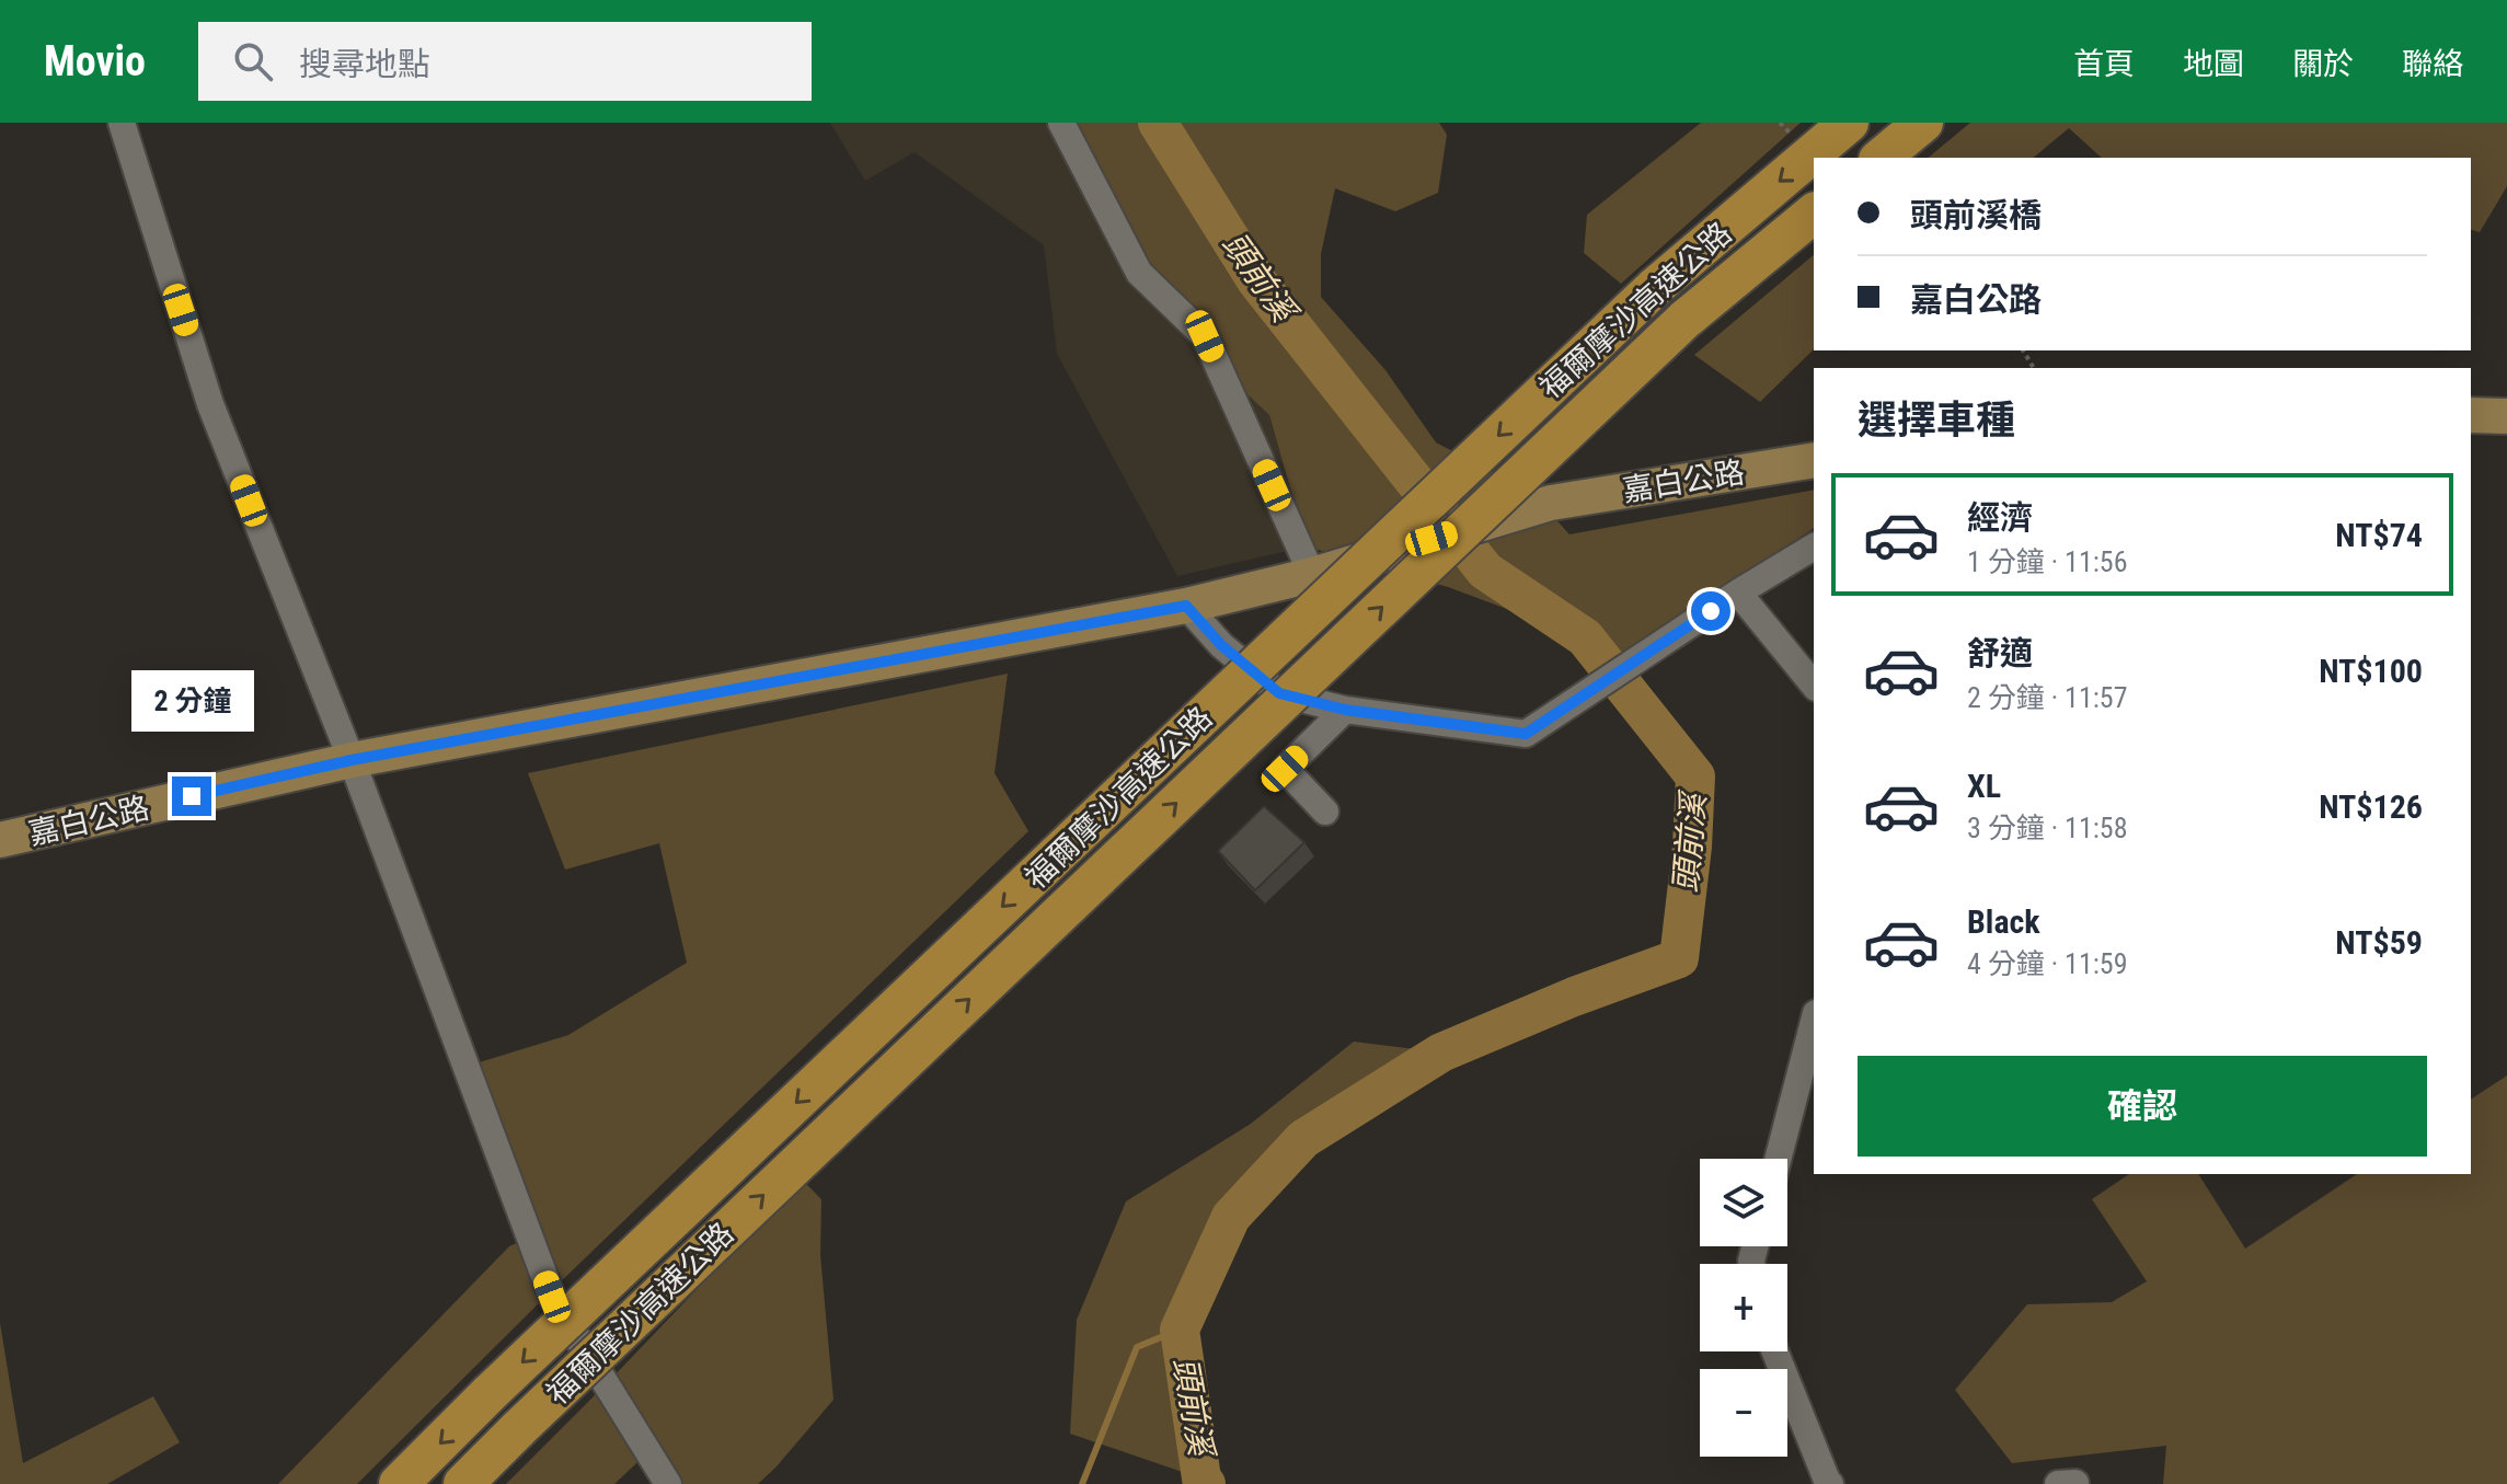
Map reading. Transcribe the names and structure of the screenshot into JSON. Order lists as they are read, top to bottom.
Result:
{
  "streets": {
    "highway": ["福爾摩沙高速公路"],
    "main road": ["嘉白公路"]
  },
  "water": ["頭前溪"],
  "page": {
    "header": "Movio",
    "search": "搜尋地點",
    "nav": [
      "首頁",
      "地圖",
      "關於",
      "聯絡"
    ],
    "banner": ["頭前溪橋", "嘉白公路"],
    "heading": "選擇車種",
    "list": [
      {
        "name": "經濟",
        "note": "1 分鐘 · 11:56",
        "value": "NT$74"
      },
      {
        "name": "舒適",
        "note": "2 分鐘 · 11:57",
        "value": "NT$100"
      },
      {
        "name": "XL",
        "note": "3 分鐘 · 11:58",
        "value": "NT$126"
      },
      {
        "name": "Black",
        "note": "4 分鐘 · 11:59",
        "value": "NT$59"
      }
    ],
    "bubble": "2 分鐘",
    "buttons": "確認",
    "map_buttons": ["+", "−"]
  }
}
